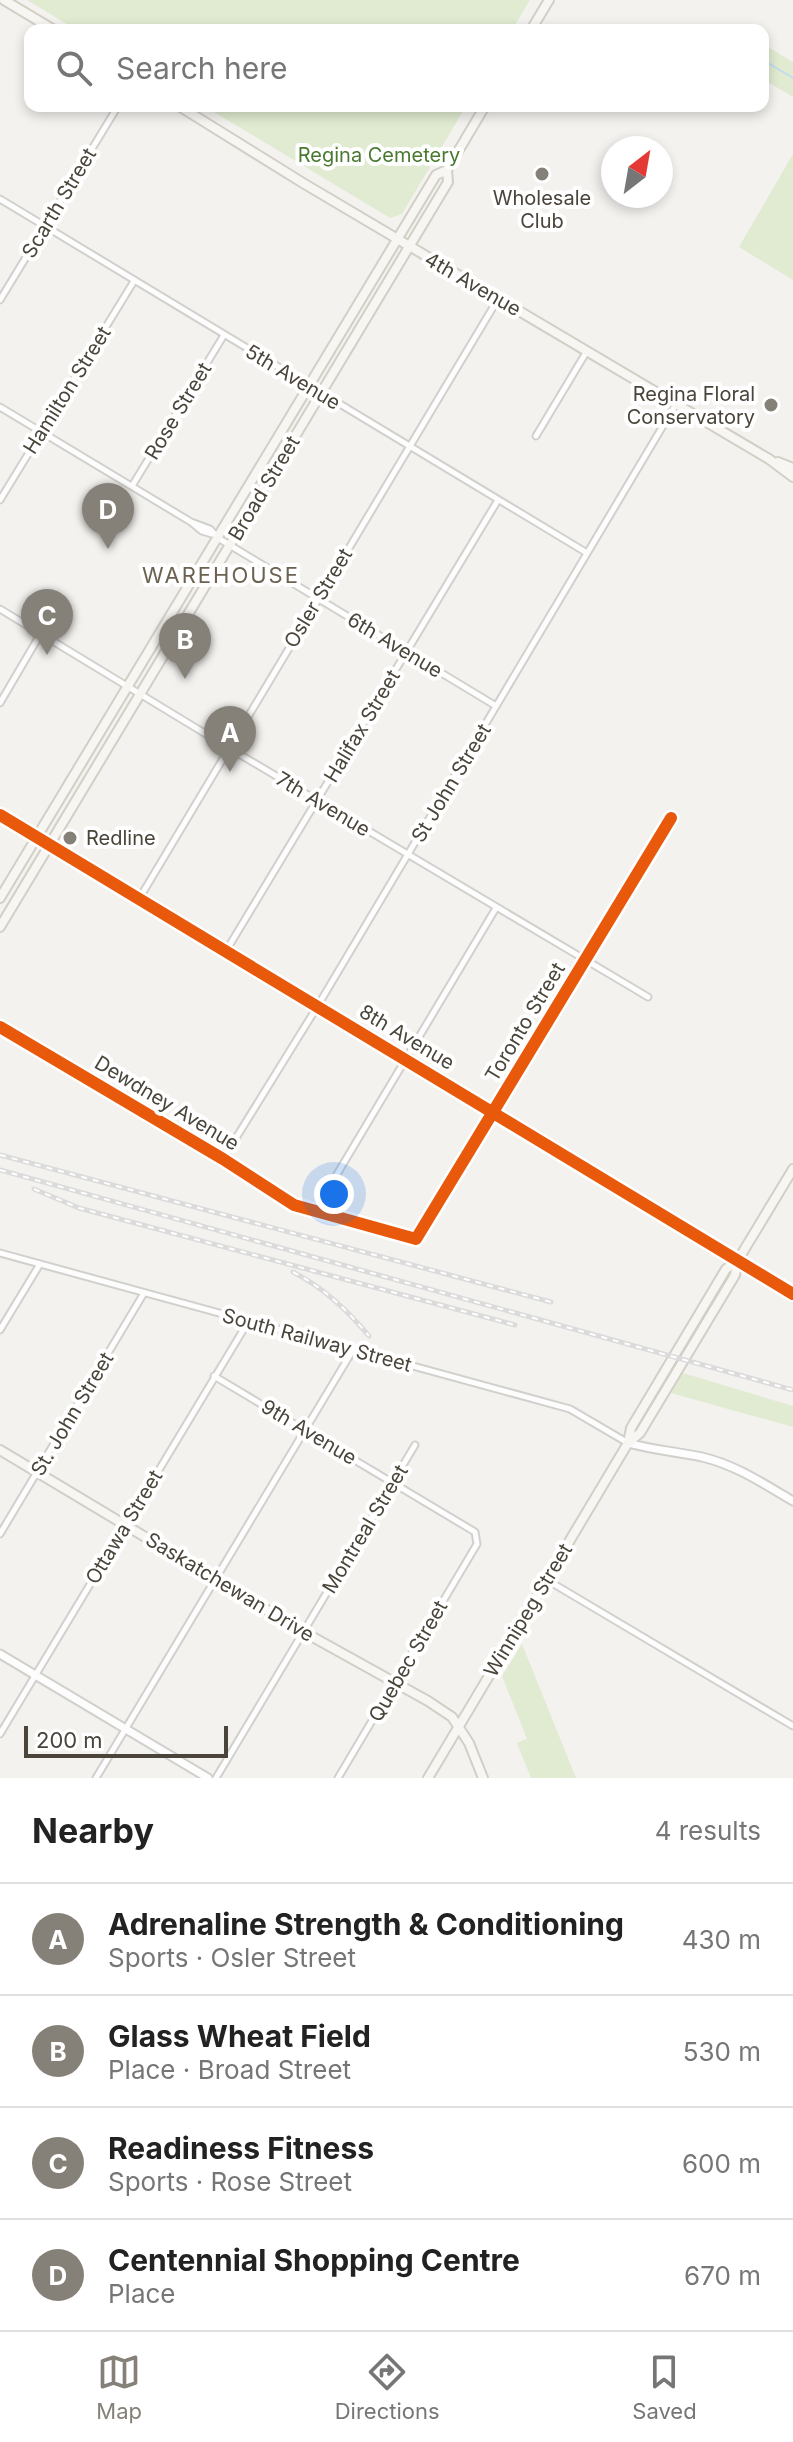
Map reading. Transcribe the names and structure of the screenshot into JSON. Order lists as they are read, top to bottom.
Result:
{
  "streets": {
    "main road": [
      "4th Avenue",
      "Broad Street",
      "Saskatchewan Drive",
      "Winnipeg Street"
    ],
    "street": [
      "Scarth Street",
      "5th Avenue",
      "Hamilton Street",
      "Rose Street",
      "Osler Street",
      "6th Avenue",
      "Halifax Street",
      "St John Street",
      "7th Avenue",
      "Toronto Street",
      "8th Avenue",
      "Dewdney Avenue",
      "South Railway Street",
      "St. John Street",
      "9th Avenue",
      "Ottawa Street",
      "Montreal Street",
      "Quebec Street"
    ]
  },
  "crossings": [
    ["Scarth Street", "5th Avenue"],
    ["4th Avenue", "Broad Street"],
    ["4th Avenue", "Osler Street"],
    ["4th Avenue", "St John Street"],
    ["5th Avenue", "Hamilton Street"],
    ["5th Avenue", "Rose Street"],
    ["5th Avenue", "Broad Street"],
    ["5th Avenue", "Osler Street"],
    ["5th Avenue", "Halifax Street"],
    ["5th Avenue", "St John Street"],
    ["Hamilton Street", "6th Avenue"],
    ["Rose Street", "6th Avenue"],
    ["Broad Street", "6th Avenue"],
    ["Broad Street", "7th Avenue"],
    ["Broad Street", "8th Avenue"],
    ["Osler Street", "6th Avenue"],
    ["Osler Street", "7th Avenue"],
    ["Osler Street", "8th Avenue"],
    ["6th Avenue", "Halifax Street"],
    ["6th Avenue", "St John Street"],
    ["Halifax Street", "7th Avenue"],
    ["Halifax Street", "8th Avenue"],
    ["St John Street", "7th Avenue"],
    ["St John Street", "8th Avenue"],
    ["St John Street", "Dewdney Avenue"],
    ["7th Avenue", "Toronto Street"],
    ["Toronto Street", "8th Avenue"],
    ["Toronto Street", "Dewdney Avenue"],
    ["8th Avenue", "Winnipeg Street"],
    ["South Railway Street", "St. John Street"],
    ["South Railway Street", "Ottawa Street"],
    ["South Railway Street", "Winnipeg Street"],
    ["St. John Street", "Saskatchewan Drive"],
    ["9th Avenue", "Ottawa Street"],
    ["9th Avenue", "Montreal Street"],
    ["9th Avenue", "Quebec Street"],
    ["Ottawa Street", "Saskatchewan Drive"],
    ["Montreal Street", "Saskatchewan Drive"],
    ["Saskatchewan Drive", "Winnipeg Street"],
    ["Saskatchewan Drive", "Quebec Street"]
  ],
  "districts": ["WAREHOUSE"],
  "parks": ["Regina Cemetery"],
  "places": ["Wholesale Club", "Regina Floral Conservatory", "Redline"],
  "scale_bar": "200 m",
  "north": "top right",
  "page": {
    "search": "Search here",
    "pins": [
      "D",
      "C",
      "B",
      "A"
    ],
    "scale": "200 m",
    "heading": ["Nearby", "4 results"],
    "list": [
      {
        "mark": "A",
        "name": "Adrenaline Strength & Conditioning",
        "note": "Sports · Osler Street",
        "value": "430 m"
      },
      {
        "mark": "B",
        "name": "Glass Wheat Field",
        "note": "Place · Broad Street",
        "value": "530 m"
      },
      {
        "mark": "C",
        "name": "Readiness Fitness",
        "note": "Sports · Rose Street",
        "value": "600 m"
      },
      {
        "mark": "D",
        "name": "Centennial Shopping Centre",
        "note": "Place",
        "value": "670 m"
      }
    ],
    "nav": ["Map", "Directions", "Saved"]
  }
}
